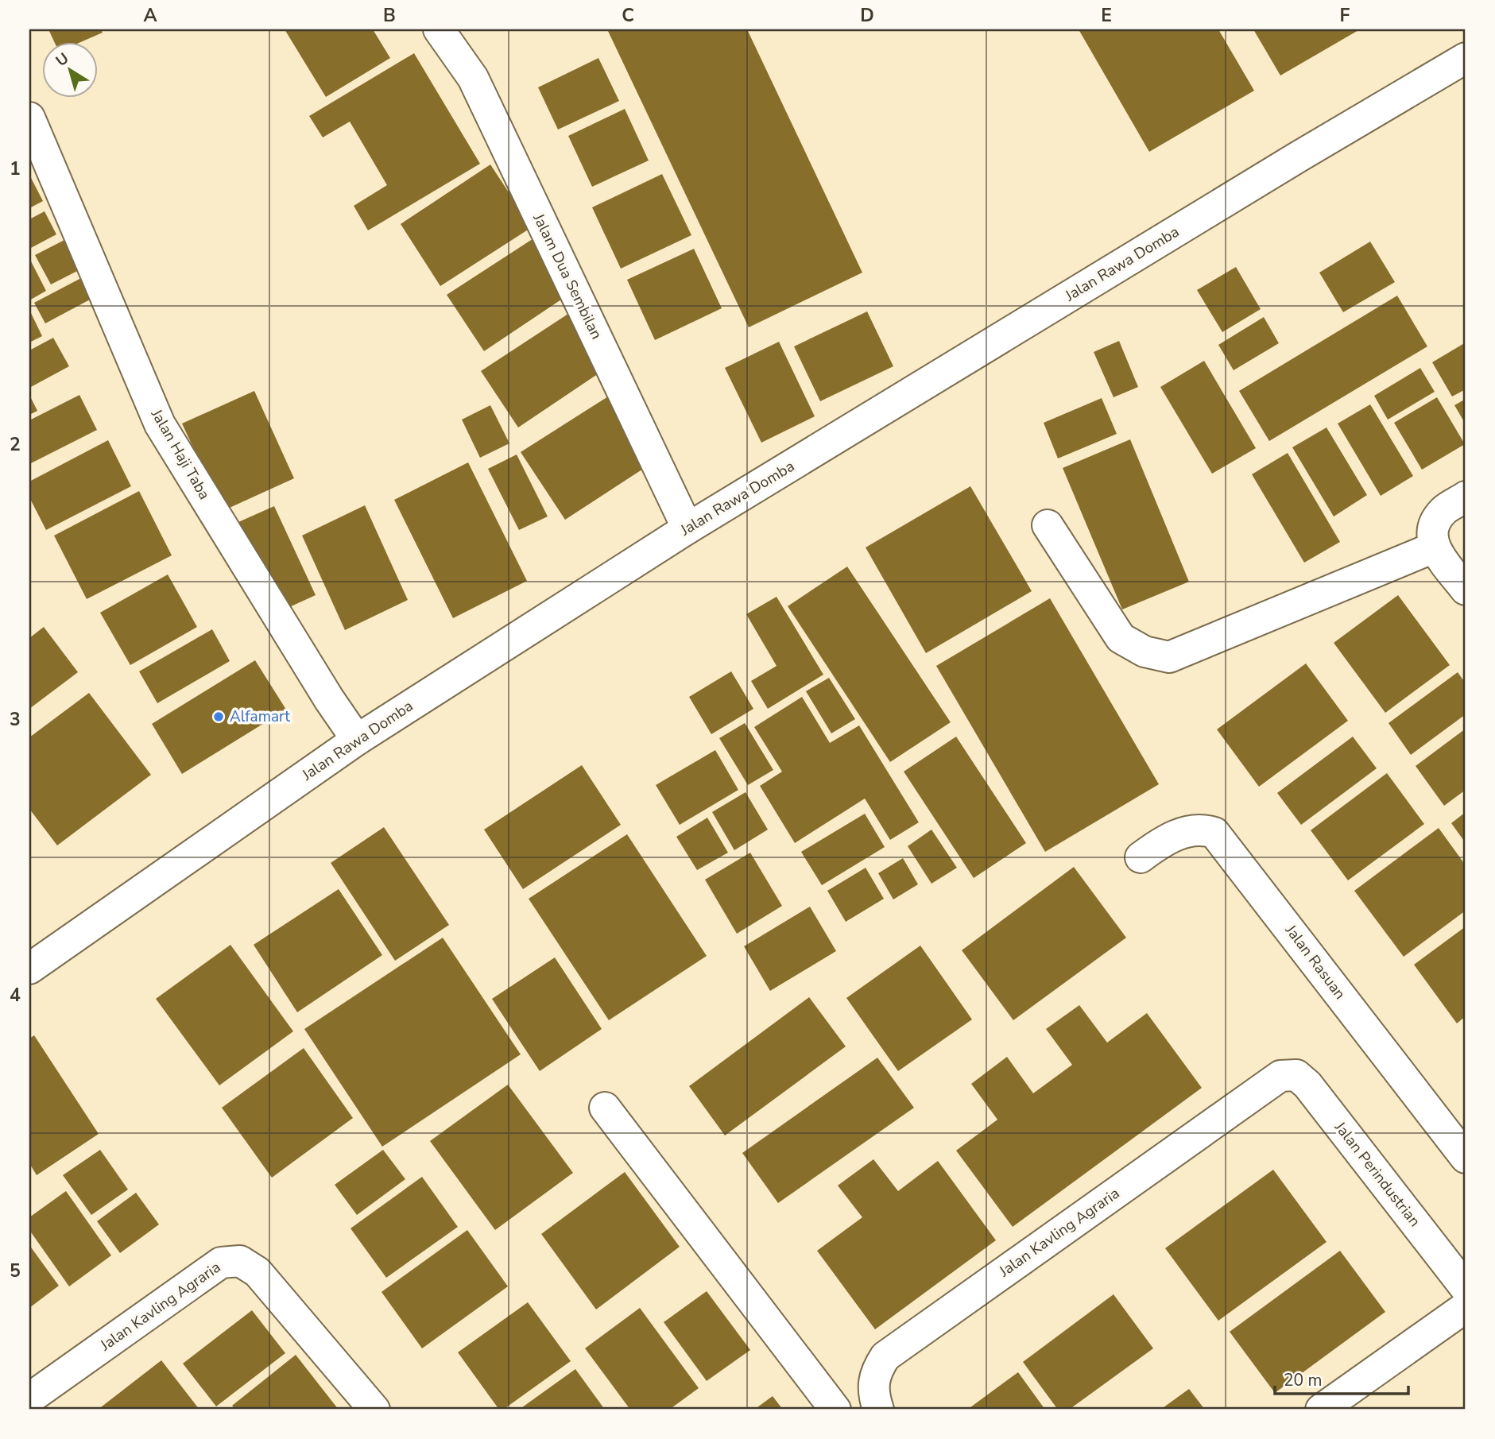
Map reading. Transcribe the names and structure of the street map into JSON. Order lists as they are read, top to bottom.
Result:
{
  "streets": {
    "street": [
      "Jalan Rawa Domba",
      "Jalam Dua Sembilan",
      "Jalan Haji Taba",
      "Jalan Rasuan",
      "Jalan Perindustrian",
      "Jalan Kavling Agraria"
    ]
  },
  "crossings": [
    ["Jalan Rawa Domba", "Jalam Dua Sembilan"],
    ["Jalan Rawa Domba", "Jalan Haji Taba"],
    ["Jalan Perindustrian", "Jalan Kavling Agraria"]
  ],
  "places": ["Alfamart"],
  "scale_bar": "20 m",
  "north": "top left",
  "grid": {
    "columns": [
      "A",
      "B",
      "C",
      "D",
      "E",
      "F"
    ],
    "rows": [
      "1",
      "2",
      "3",
      "4",
      "5"
    ]
  }
}
